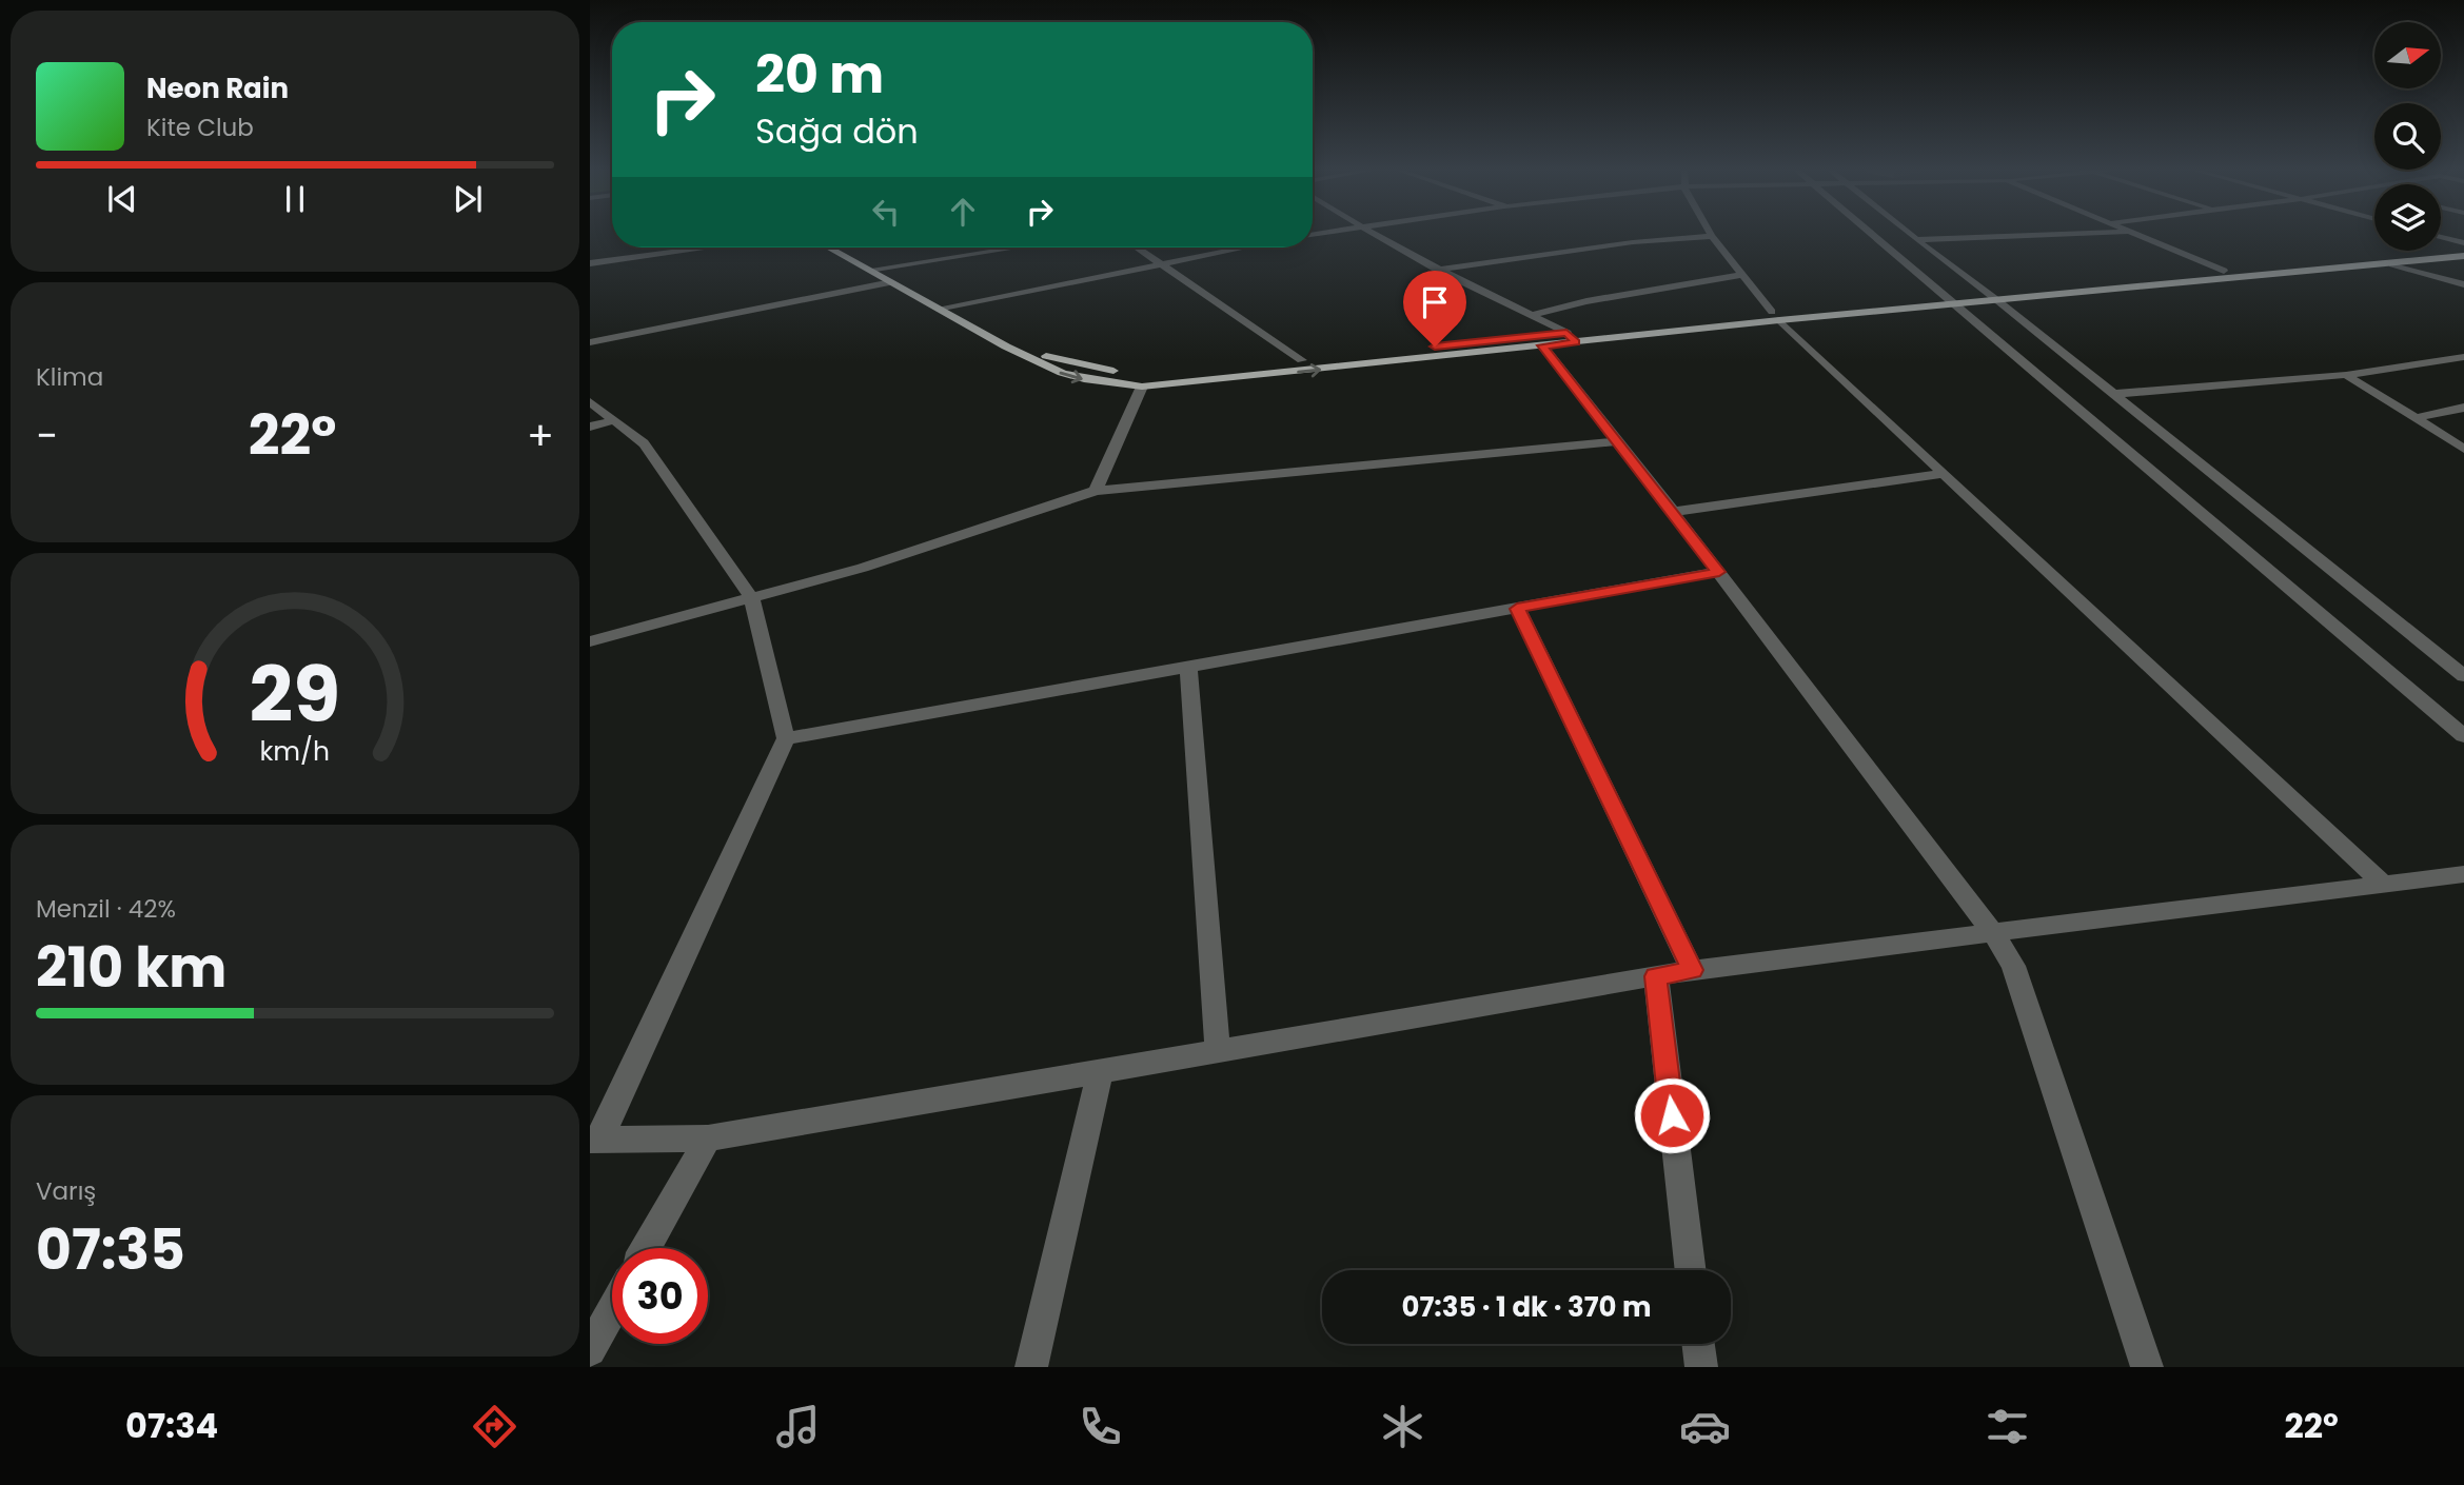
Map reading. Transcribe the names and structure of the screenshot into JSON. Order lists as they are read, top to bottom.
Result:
{
  "north": "right",
  "page": {
    "turn": ["20 m", "Sağa dön"],
    "song": ["Neon Rain", "Kite Club"],
    "tile": [
      "Klima",
      ["Menzil · 42%", "210 km"],
      ["Varış", "07:35"]
    ],
    "heat": ["−", "22°", "+"],
    "limit": "30",
    "trip": "07:35 · 1 dk · 370 m",
    "tabs": ["07:34", "22°"],
    "gauge": ["29", "km/h"]
  }
}
